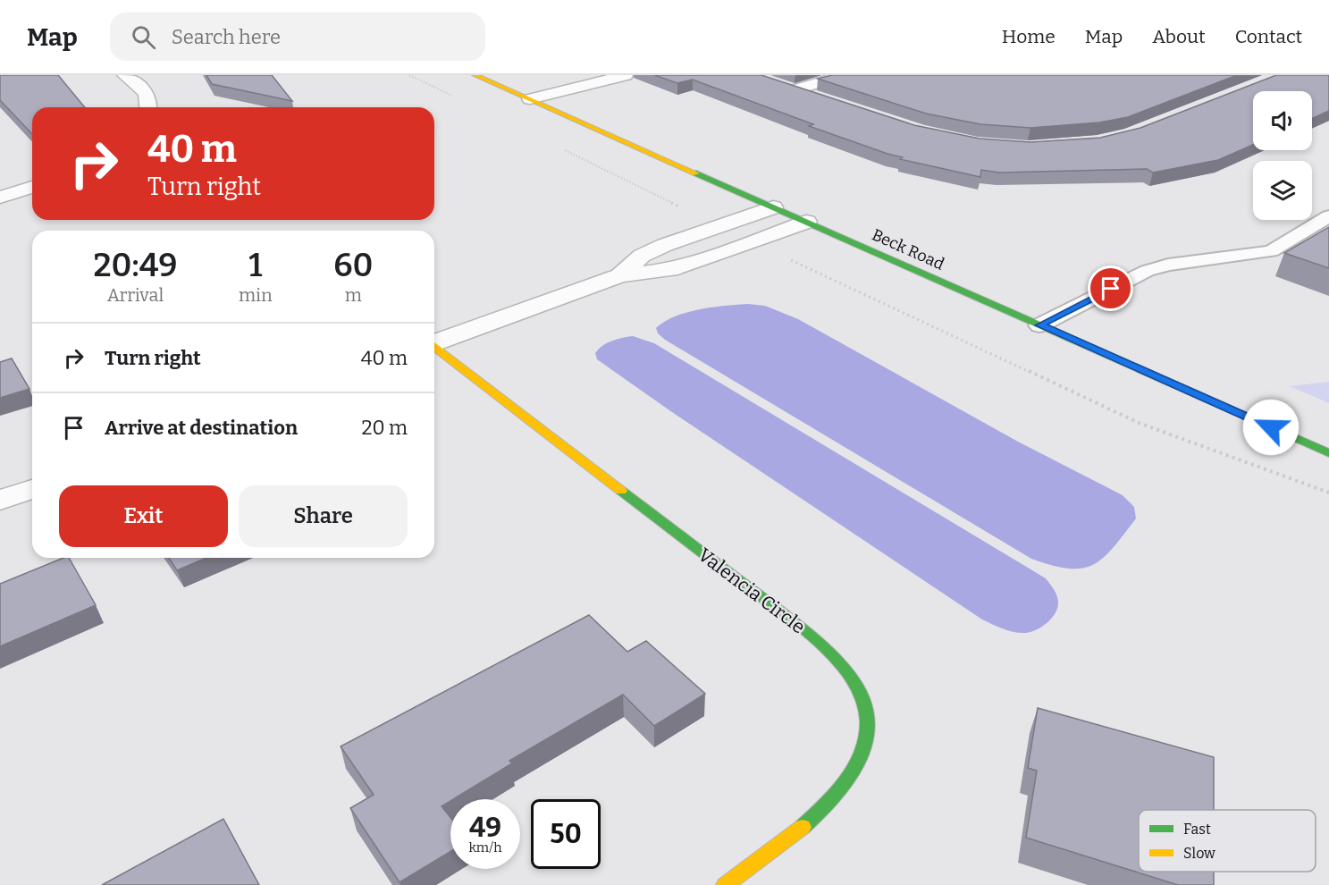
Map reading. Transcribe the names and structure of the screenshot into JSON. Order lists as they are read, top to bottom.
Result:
{
  "streets": {
    "main road": ["Beck Road", "Valencia Circle"]
  },
  "crossings": [
    ["Beck Road", "Valencia Circle"]
  ],
  "legend": ["Fast", "Slow"],
  "page": {
    "header": "Map",
    "search": "Search here",
    "nav": [
      "Home",
      "Map",
      "About",
      "Contact"
    ],
    "turn": ["40 m", "Turn right"],
    "eta": [
      "20:49",
      "Arrival",
      "1",
      "min",
      "60",
      "m"
    ],
    "list": [
      {
        "name": "Turn right",
        "value": "40 m"
      },
      {
        "name": "Arrive at destination",
        "value": "20 m"
      }
    ],
    "buttons": ["Exit", "Share"],
    "speed": "49 km/h",
    "limit": "50"
  }
}
